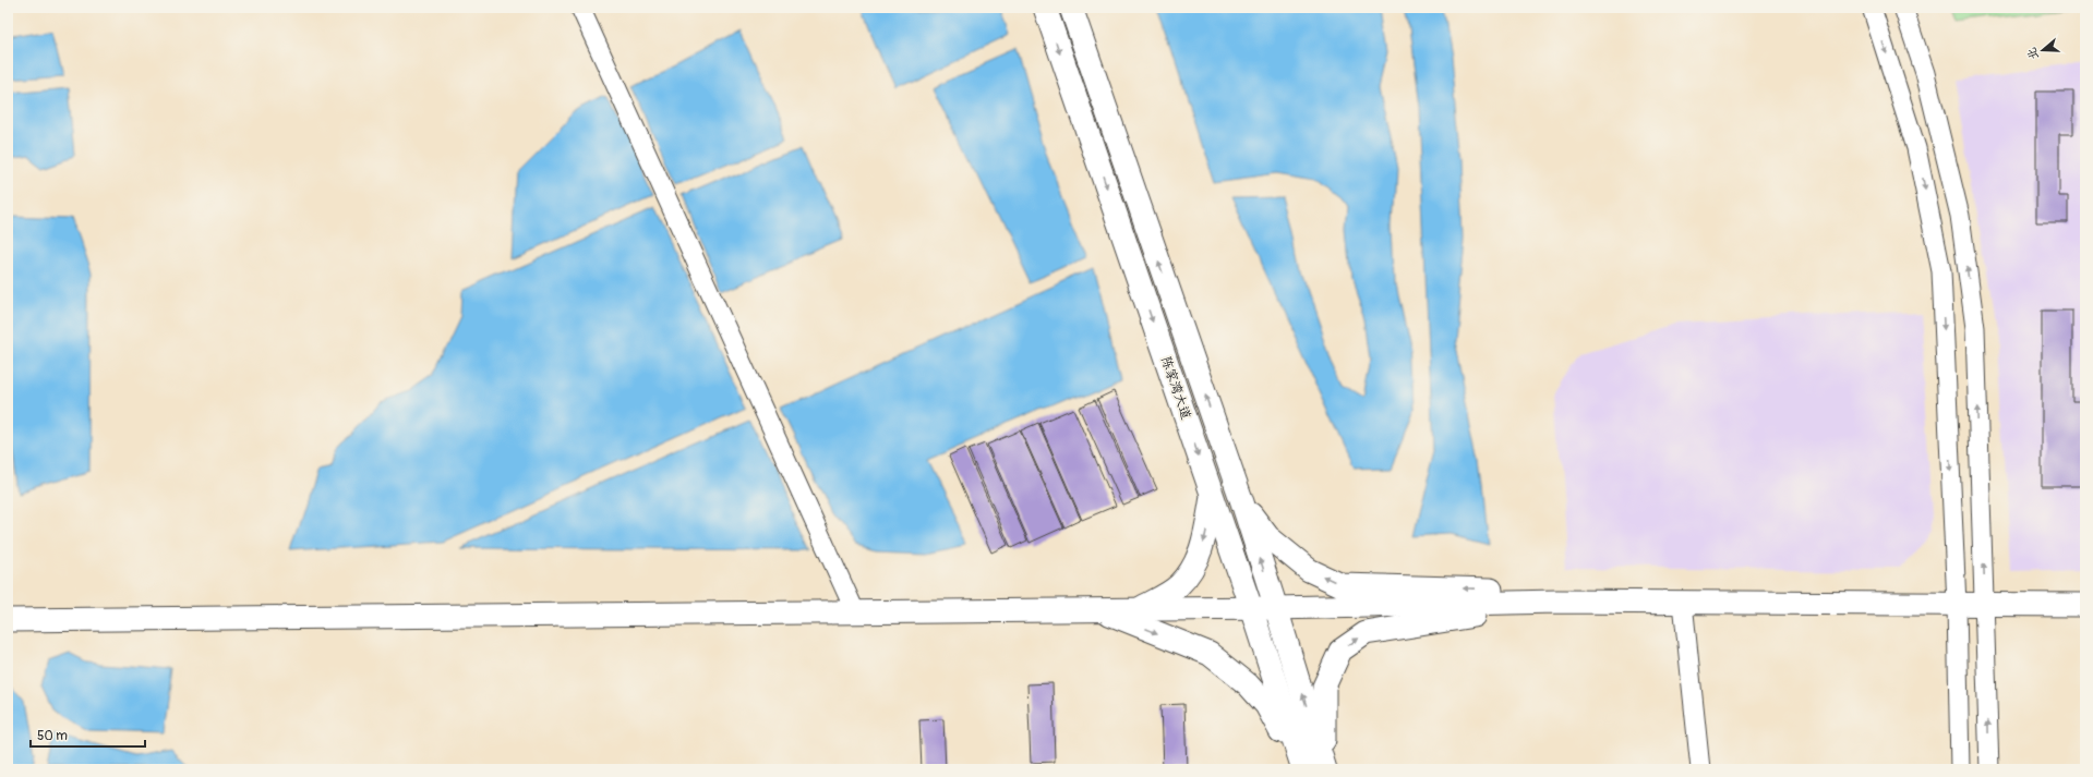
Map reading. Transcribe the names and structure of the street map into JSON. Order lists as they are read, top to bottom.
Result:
{
  "streets": {
    "main road": ["陈家湾大道"]
  },
  "scale_bar": "50 m",
  "north": "left"
}
